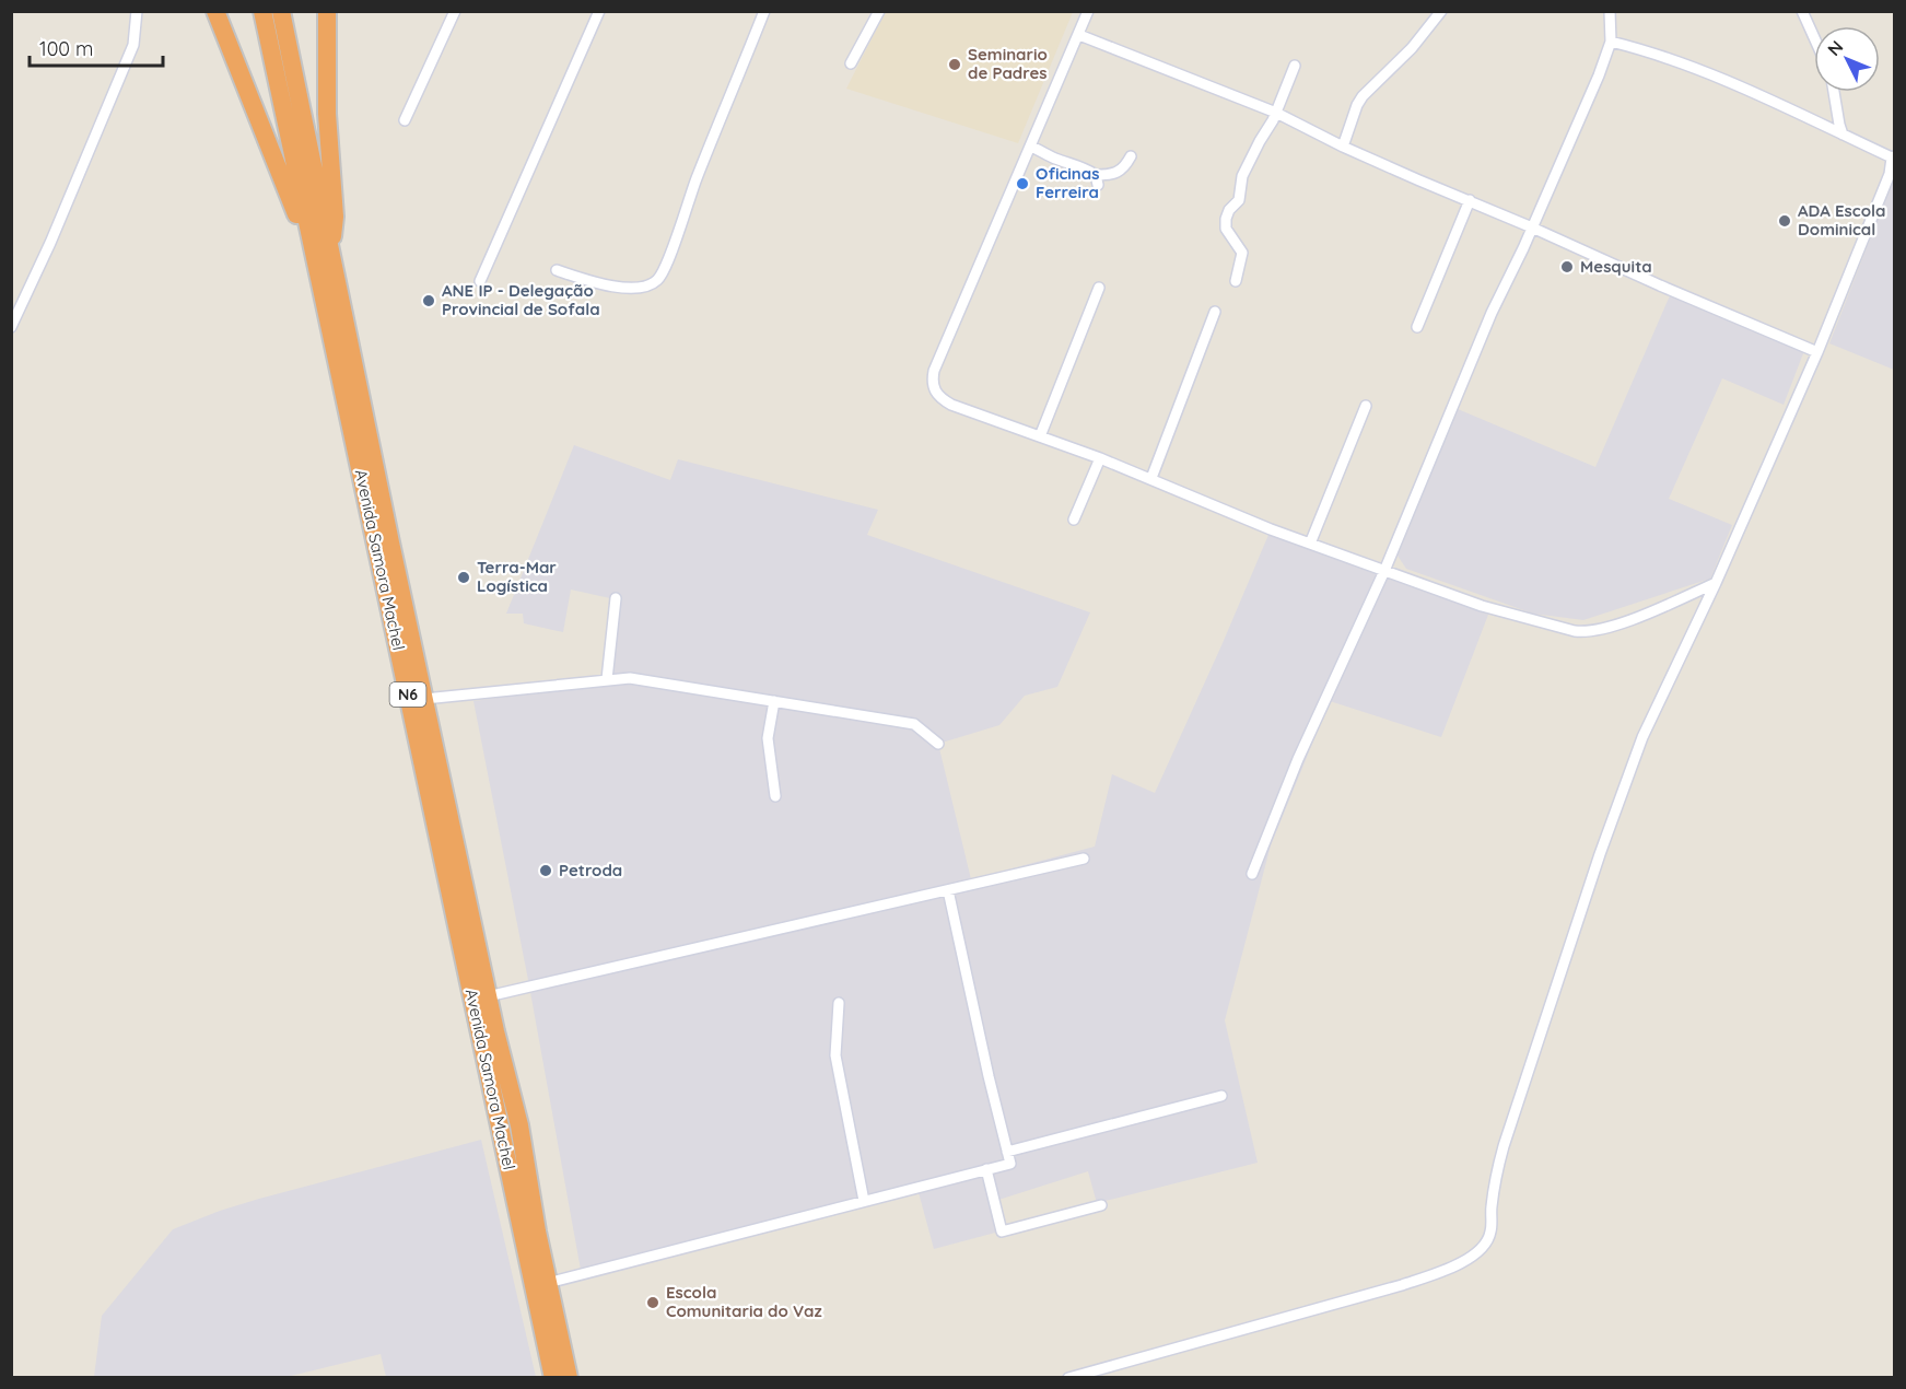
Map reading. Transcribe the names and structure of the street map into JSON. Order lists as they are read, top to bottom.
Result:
{
  "streets": {
    "highway": ["Avenida Samora Machel", "N6"]
  },
  "places": [
    "Seminario de Padres",
    "Oficinas Ferreira",
    "ADA Escola Dominical",
    "Mesquita",
    "ANE IP - Delegação Provincial de Sofala",
    "Terra-Mar Logística",
    "Petroda",
    "Escola Comunitaria do Vaz"
  ],
  "scale_bar": "100 m",
  "north": "top left"
}
